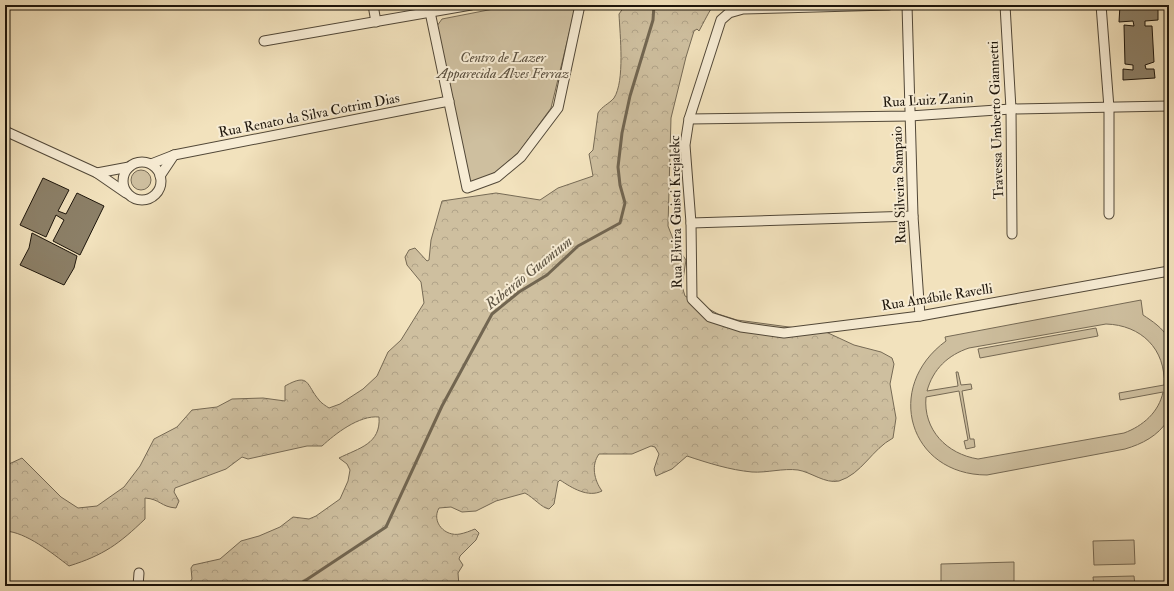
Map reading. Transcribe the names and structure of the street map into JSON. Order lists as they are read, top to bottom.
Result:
{
  "streets": {
    "street": [
      "Rua Luiz Zanin",
      "Rua Renato da Silva Cotrim Dias",
      "Travessa Umberto Giannetti",
      "Rua Silveira Sampaio",
      "Rua Elvira Guisti Krejalekc",
      "Rua Amábile Ravelli"
    ]
  },
  "crossings": [
    ["Rua Luiz Zanin", "Travessa Umberto Giannetti"],
    ["Rua Luiz Zanin", "Rua Silveira Sampaio"],
    ["Rua Luiz Zanin", "Rua Elvira Guisti Krejalekc"],
    ["Rua Silveira Sampaio", "Rua Amábile Ravelli"],
    ["Rua Elvira Guisti Krejalekc", "Rua Amábile Ravelli"]
  ],
  "water": ["Ribeirão Guamium"],
  "parks": ["Centro de Lazer Apparecida Alves Ferraz"]
}
